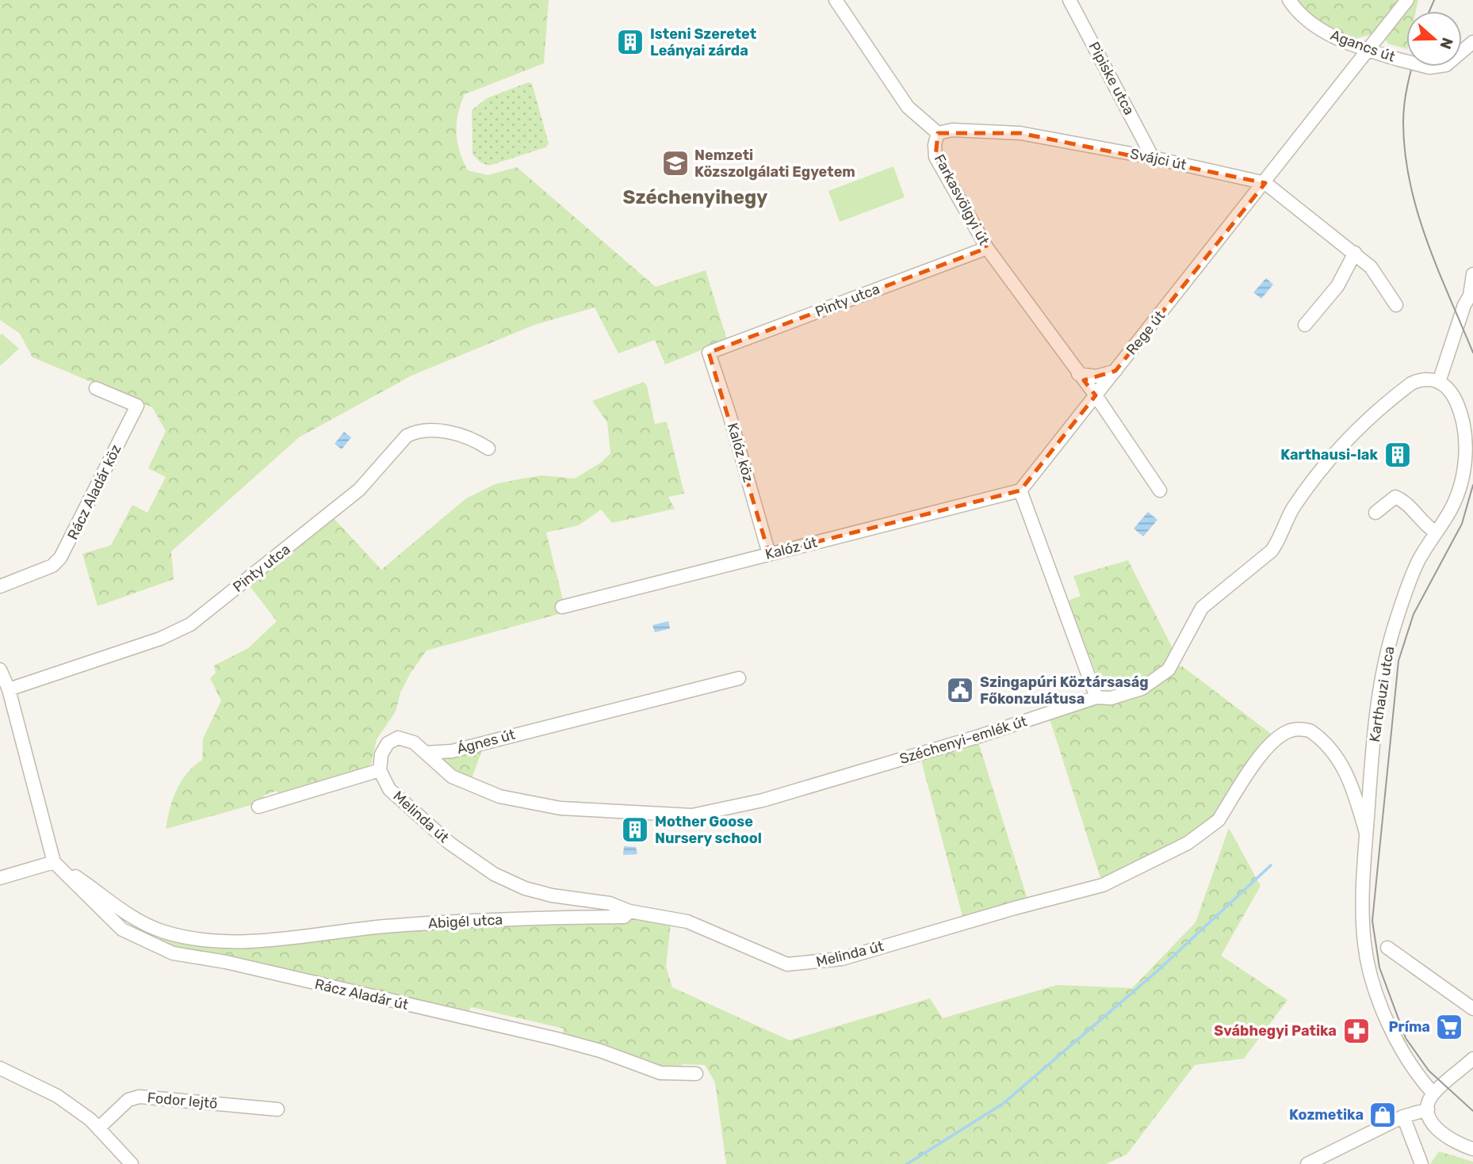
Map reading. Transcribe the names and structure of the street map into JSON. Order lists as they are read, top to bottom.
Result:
{
  "streets": {
    "street": [
      "Agancs út",
      "Pipiske utca",
      "Svájci út",
      "Farkasvölgyi út",
      "Pinty utca",
      "Rege út",
      "Kalóz köz",
      "Rácz Aladár köz",
      "Kalóz út",
      "Karthauzi utca",
      "Széchenyi-emlék út",
      "Ágnes út",
      "Melinda út",
      "Abigél utca",
      "Rácz Aladár út",
      "Fodor lejtő"
    ]
  },
  "crossings": [
    ["Agancs út", "Rege út"],
    ["Pipiske utca", "Svájci út"],
    ["Svájci út", "Farkasvölgyi út"],
    ["Svájci út", "Rege út"],
    ["Farkasvölgyi út", "Pinty utca"],
    ["Farkasvölgyi út", "Rege út"],
    ["Pinty utca", "Kalóz köz"],
    ["Rege út", "Kalóz út"],
    ["Kalóz köz", "Kalóz út"],
    ["Karthauzi utca", "Széchenyi-emlék út"],
    ["Karthauzi utca", "Melinda út"],
    ["Széchenyi-emlék út", "Ágnes út"],
    ["Melinda út", "Abigél utca"],
    ["Abigél utca", "Rácz Aladár út"]
  ],
  "districts": ["Széchenyihegy"],
  "places": {
    "building": ["Isteni Szeretet Leányai zárda", "Karthausi-lak", "Mother Goose Nursery school"],
    "school or university": ["Nemzeti Közszolgálati Egyetem"],
    "public building": ["Szingapúri Köztársaság Főkonzulátusa"],
    "supermarket": ["Príma"],
    "pharmacy": ["Svábhegyi Patika"],
    "shop": ["Kozmetika"]
  },
  "north": "right"
}
